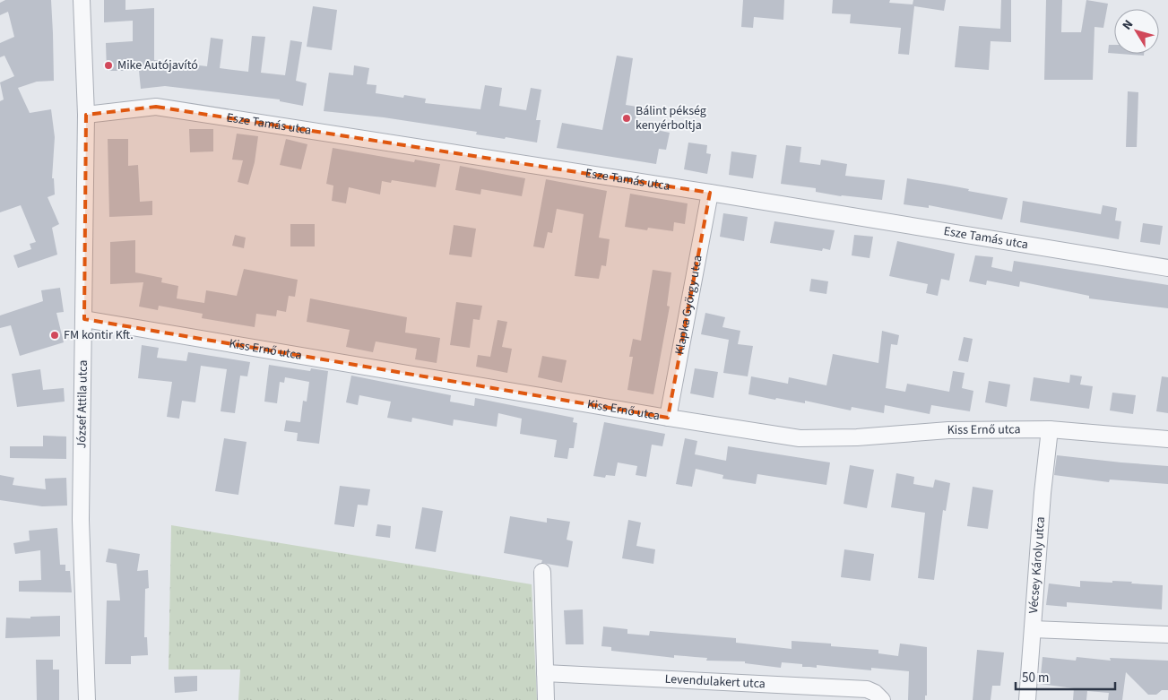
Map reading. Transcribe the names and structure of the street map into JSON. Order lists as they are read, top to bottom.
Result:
{
  "streets": {
    "street": [
      "Esze Tamás utca",
      "Klapka György utca",
      "Kiss Ernő utca",
      "József Attila utca",
      "Vécsey Károly utca",
      "Levendulakert utca"
    ]
  },
  "crossings": [
    ["Esze Tamás utca", "Klapka György utca"],
    ["Esze Tamás utca", "József Attila utca"],
    ["Klapka György utca", "Kiss Ernő utca"],
    ["Kiss Ernő utca", "József Attila utca"],
    ["Kiss Ernő utca", "Vécsey Károly utca"]
  ],
  "places": ["Mike Autójavító", "Bálint pékség kenyérboltja", "FM kontir Kft."],
  "scale_bar": "50 m",
  "north": "top left"
}
